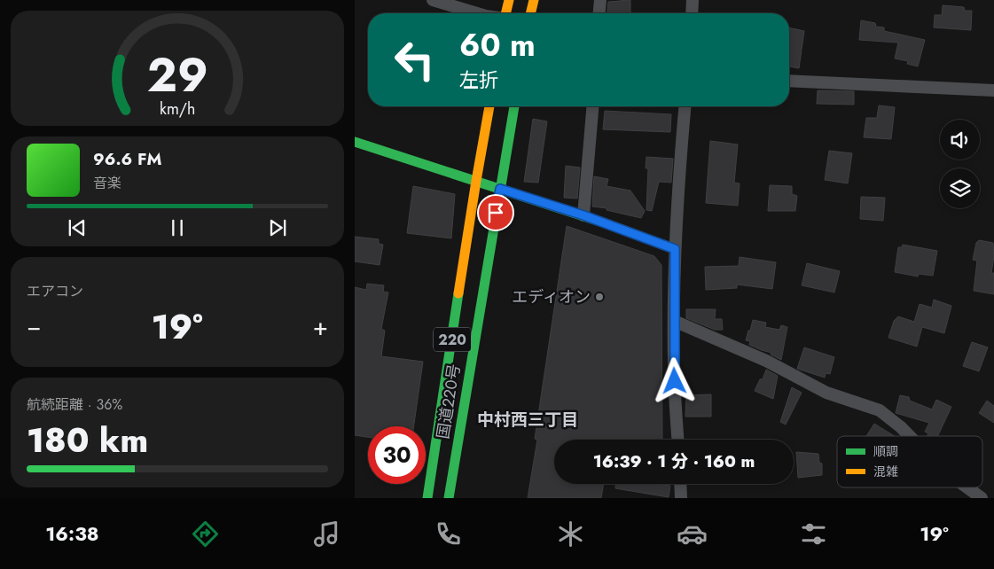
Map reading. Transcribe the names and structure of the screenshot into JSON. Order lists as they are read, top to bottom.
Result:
{
  "streets": {
    "main road": ["220", "国道220号"]
  },
  "districts": ["中村西三丁目"],
  "places": ["エディオン"],
  "legend": ["順調", "混雑"],
  "page": {
    "turn": ["60 m", "左折"],
    "song": ["96.6 FM", "音楽"],
    "tile": [
      "エアコン",
      ["航続距離 · 36%", "180 km"]
    ],
    "heat": ["−", "19°", "+"],
    "limit": "30",
    "trip": "16:39 · 1 分 · 160 m",
    "tabs": ["16:38", "19°"],
    "gauge": ["29", "km/h"]
  }
}
